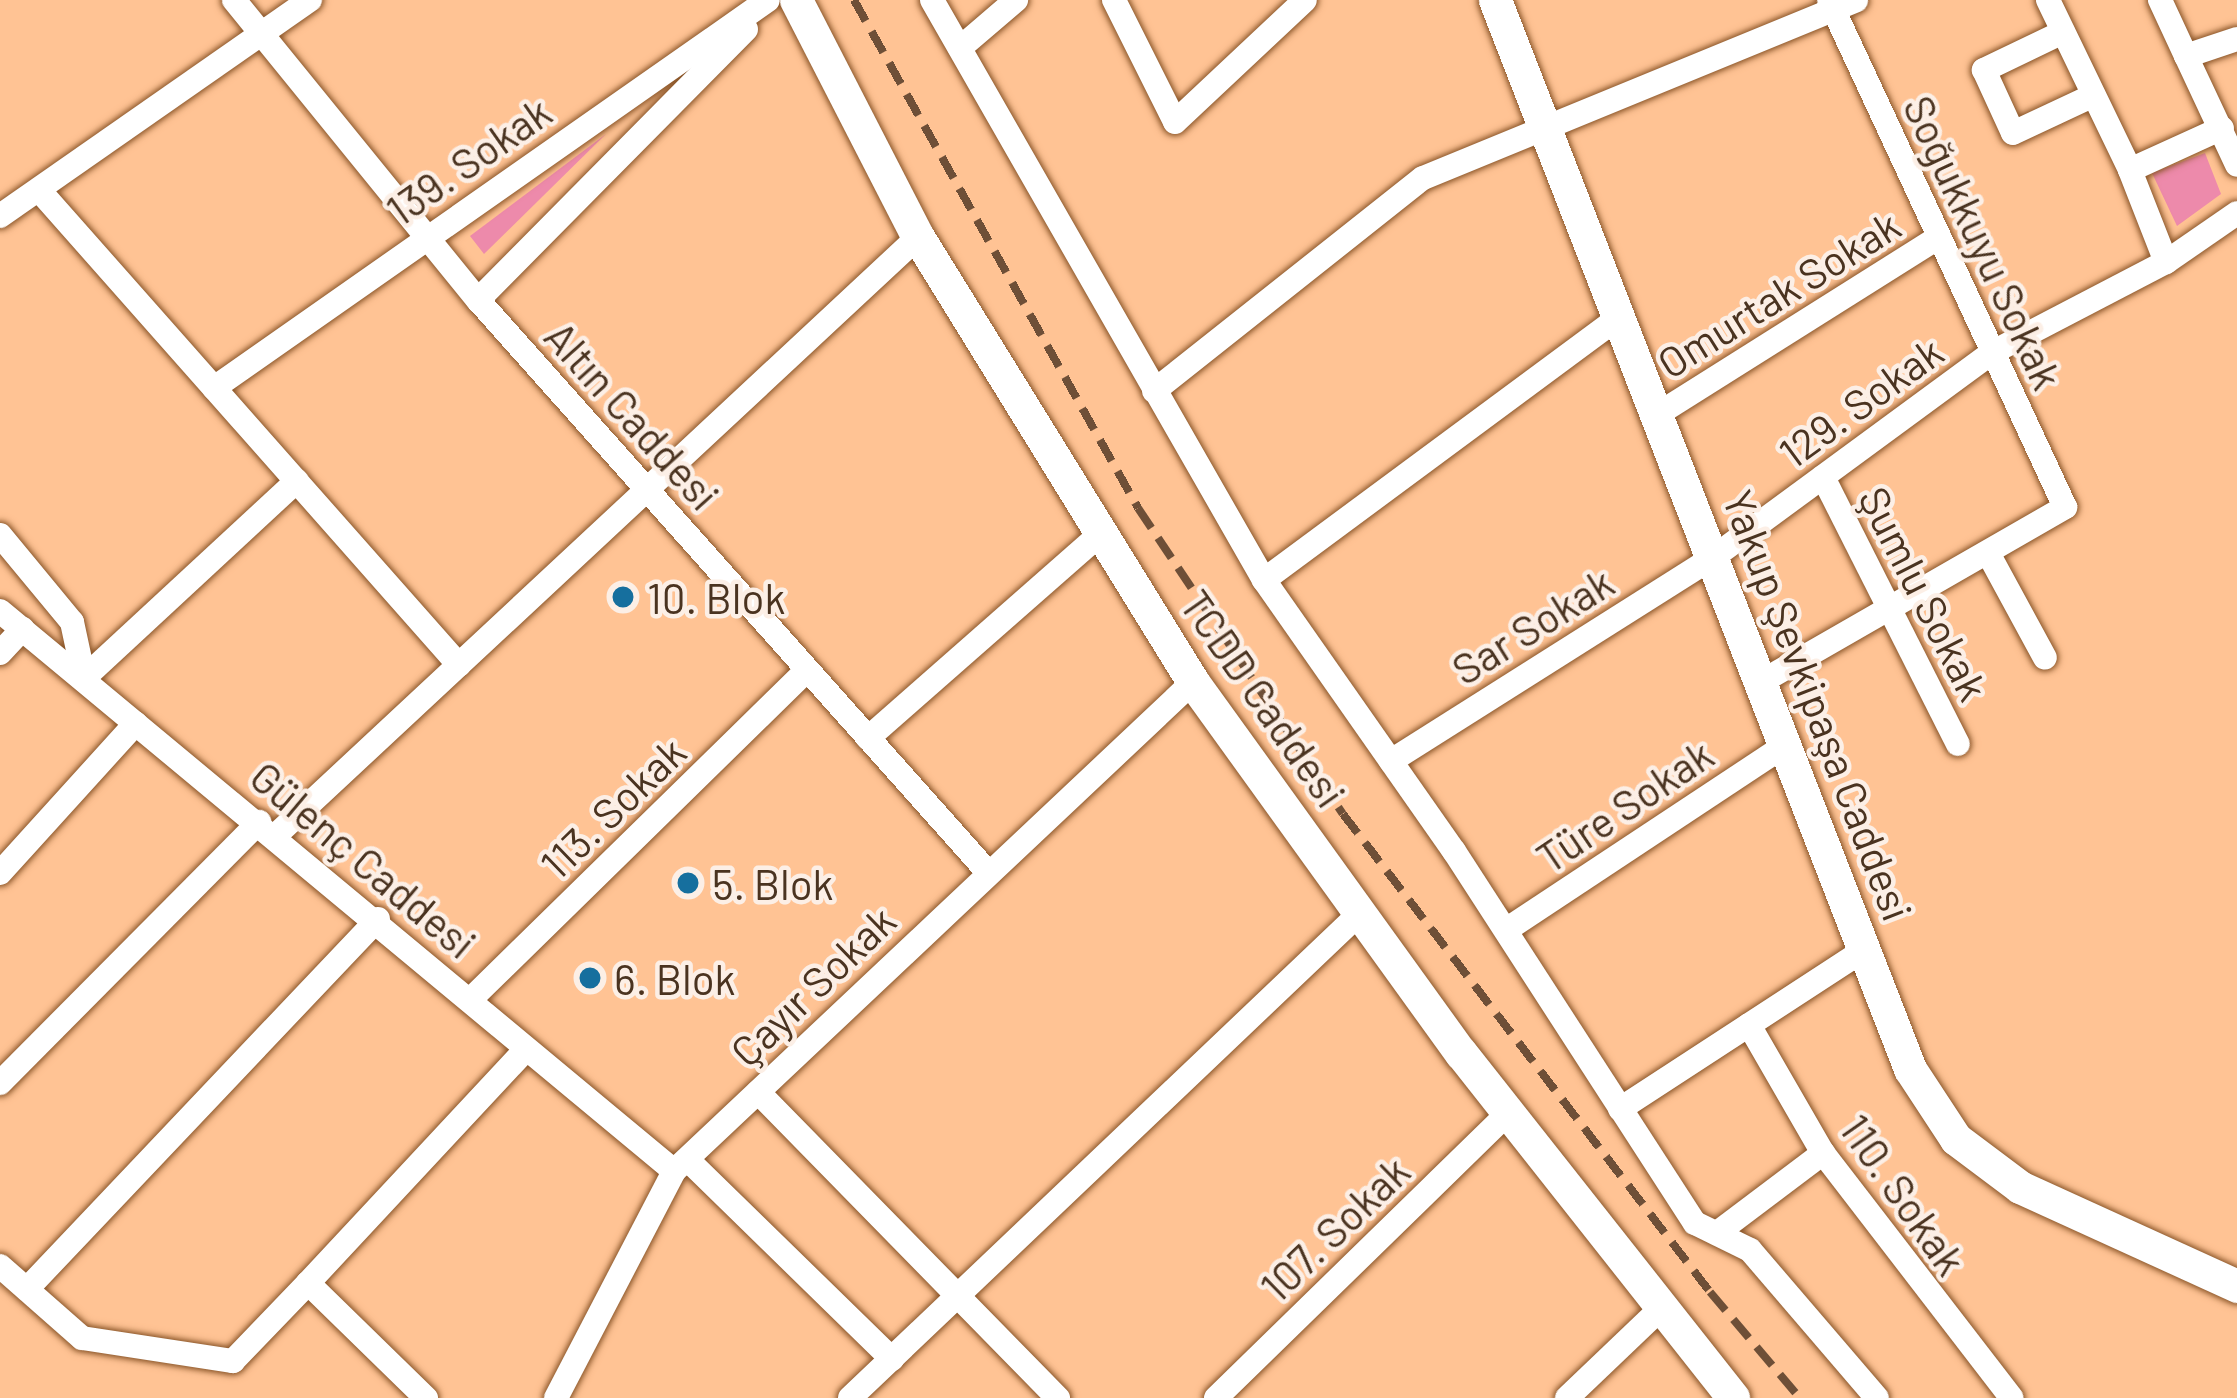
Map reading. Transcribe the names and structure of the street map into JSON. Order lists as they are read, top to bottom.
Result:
{
  "streets": {
    "main road": ["TCDD Caddesi", "Yakup Şevkipaşa Caddesi"],
    "street": [
      "139. Sokak",
      "Soğukkuyu Sokak",
      "Omurtak Sokak",
      "129. Sokak",
      "Altın Caddesi",
      "Şumlu Sokak",
      "Sar Sokak",
      "Türe Sokak",
      "113. Sokak",
      "Gülenç Caddesi",
      "Çayır Sokak",
      "110. Sokak",
      "107. Sokak"
    ]
  },
  "crossings": [
    ["139. Sokak", "Altın Caddesi"],
    ["Soğukkuyu Sokak", "Omurtak Sokak"],
    ["Soğukkuyu Sokak", "129. Sokak"],
    ["Omurtak Sokak", "Yakup Şevkipaşa Caddesi"],
    ["129. Sokak", "Şumlu Sokak"],
    ["129. Sokak", "Sar Sokak"],
    ["129. Sokak", "Yakup Şevkipaşa Caddesi"],
    ["Altın Caddesi", "113. Sokak"],
    ["Altın Caddesi", "Çayır Sokak"],
    ["Sar Sokak", "Yakup Şevkipaşa Caddesi"],
    ["TCDD Caddesi", "Çayır Sokak"],
    ["TCDD Caddesi", "107. Sokak"],
    ["Yakup Şevkipaşa Caddesi", "Türe Sokak"],
    ["113. Sokak", "Gülenç Caddesi"],
    ["Gülenç Caddesi", "Çayır Sokak"]
  ],
  "places": ["10. Blok", "5. Blok", "6. Blok"]
}
